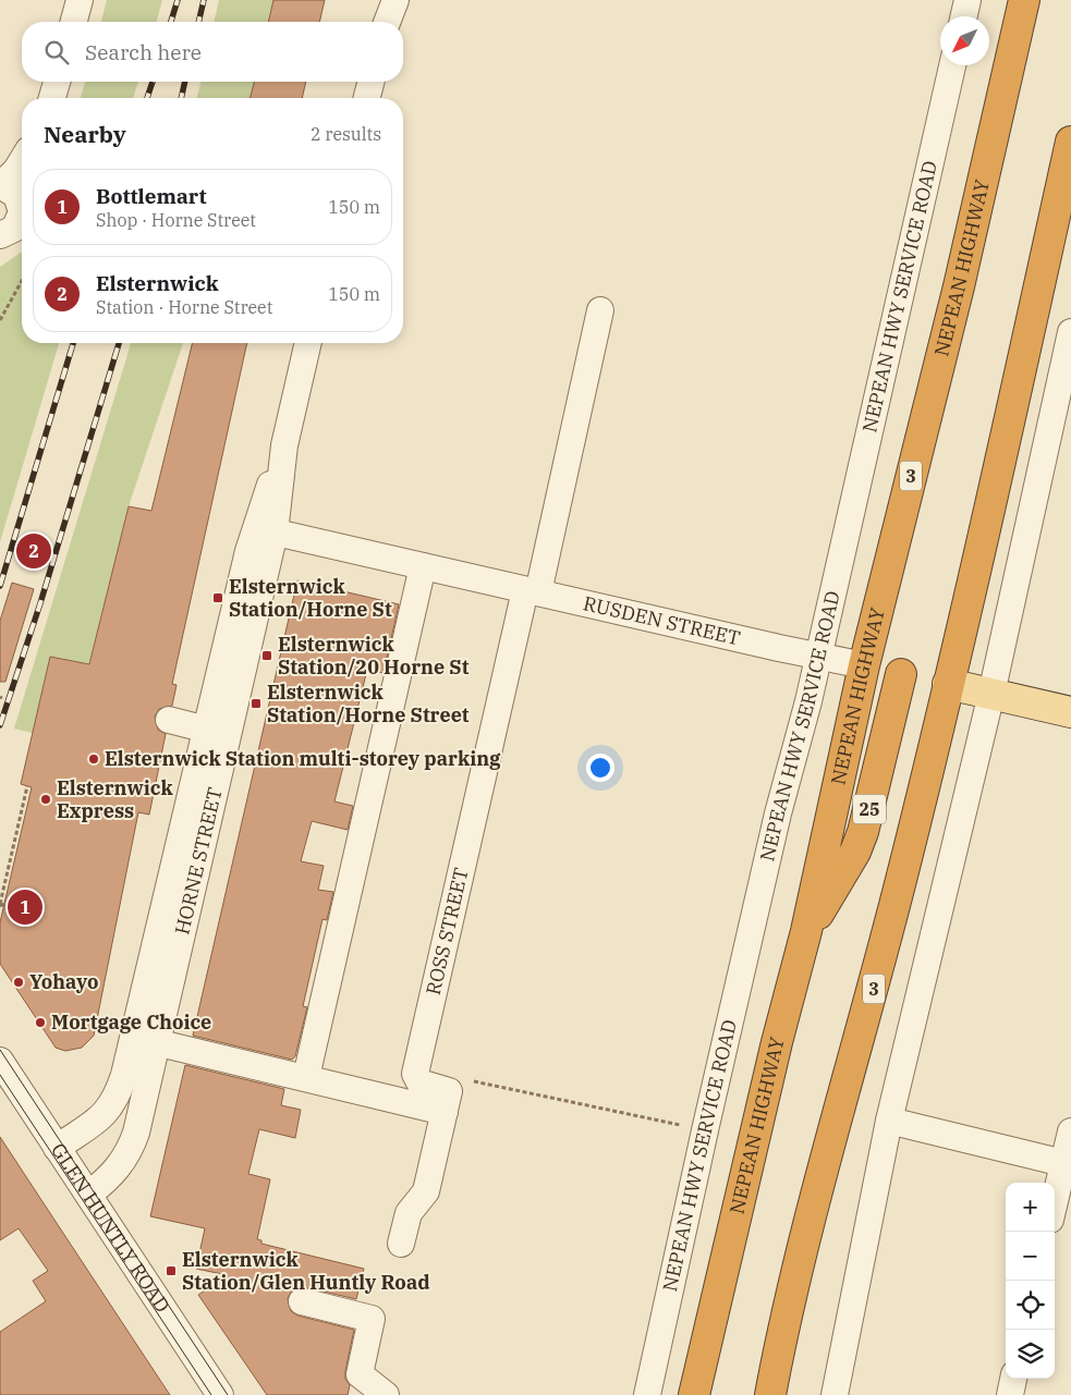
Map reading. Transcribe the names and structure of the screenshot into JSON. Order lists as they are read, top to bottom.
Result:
{
  "streets": {
    "highway": [
      "NEPEAN HIGHWAY",
      "3",
      "RUSDEN STREET",
      "25"
    ],
    "street": [
      "NEPEAN HWY SERVICE ROAD",
      "HORNE STREET",
      "ROSS STREET",
      "GLEN HUNTLY ROAD"
    ]
  },
  "crossings": [
    ["NEPEAN HIGHWAY", "RUSDEN STREET"],
    ["NEPEAN HIGHWAY", "25"],
    ["NEPEAN HWY SERVICE ROAD", "RUSDEN STREET"],
    ["3", "RUSDEN STREET"],
    ["RUSDEN STREET", "25"],
    ["RUSDEN STREET", "HORNE STREET"],
    ["RUSDEN STREET", "ROSS STREET"],
    ["HORNE STREET", "GLEN HUNTLY ROAD"]
  ],
  "places": {
    "transit": [
      "Elsternwick Station/Horne St",
      "Elsternwick Station/20 Horne St",
      "Elsternwick Station/Horne Street",
      "Elsternwick Station/Glen Huntly Road"
    ],
    "other": [
      "Elsternwick Station multi-storey parking",
      "Elsternwick Express",
      "Yohayo",
      "Mortgage Choice"
    ]
  },
  "north": "bottom left",
  "page": {
    "search": "Search here",
    "heading": ["Nearby", "2 results"],
    "list": [
      {
        "mark": "1",
        "name": "Bottlemart",
        "note": "Shop · Horne Street",
        "value": "150 m"
      },
      {
        "mark": "2",
        "name": "Elsternwick",
        "note": "Station · Horne Street",
        "value": "150 m"
      }
    ],
    "pins": ["2", "1"],
    "map_buttons": ["+", "−"]
  }
}
